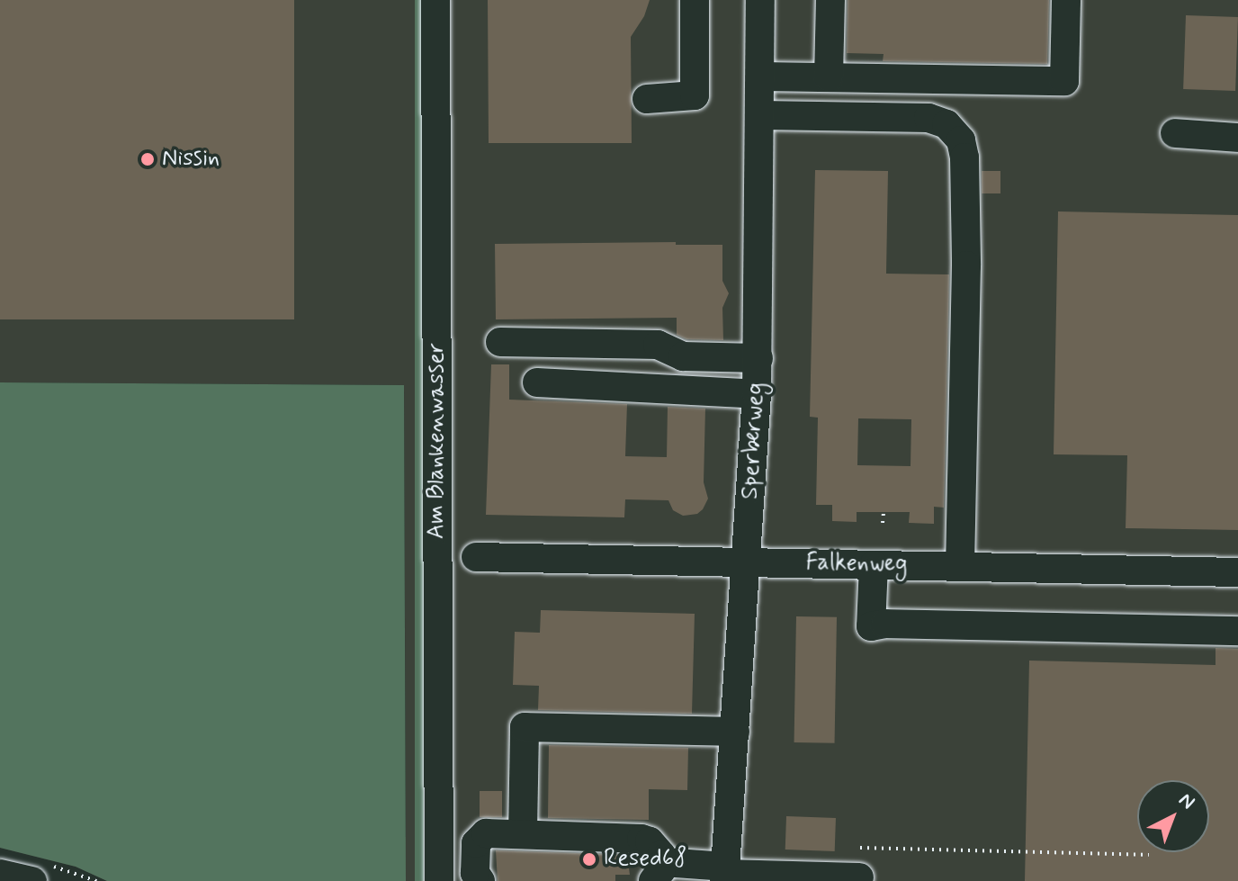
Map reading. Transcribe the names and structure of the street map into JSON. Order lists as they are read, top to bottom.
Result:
{
  "streets": {
    "street": ["Am Blankenwasser", "Sperberweg", "Falkenweg"]
  },
  "crossings": [
    ["Sperberweg", "Falkenweg"]
  ],
  "places": ["Nissin", "Resed68"],
  "north": "top right"
}
